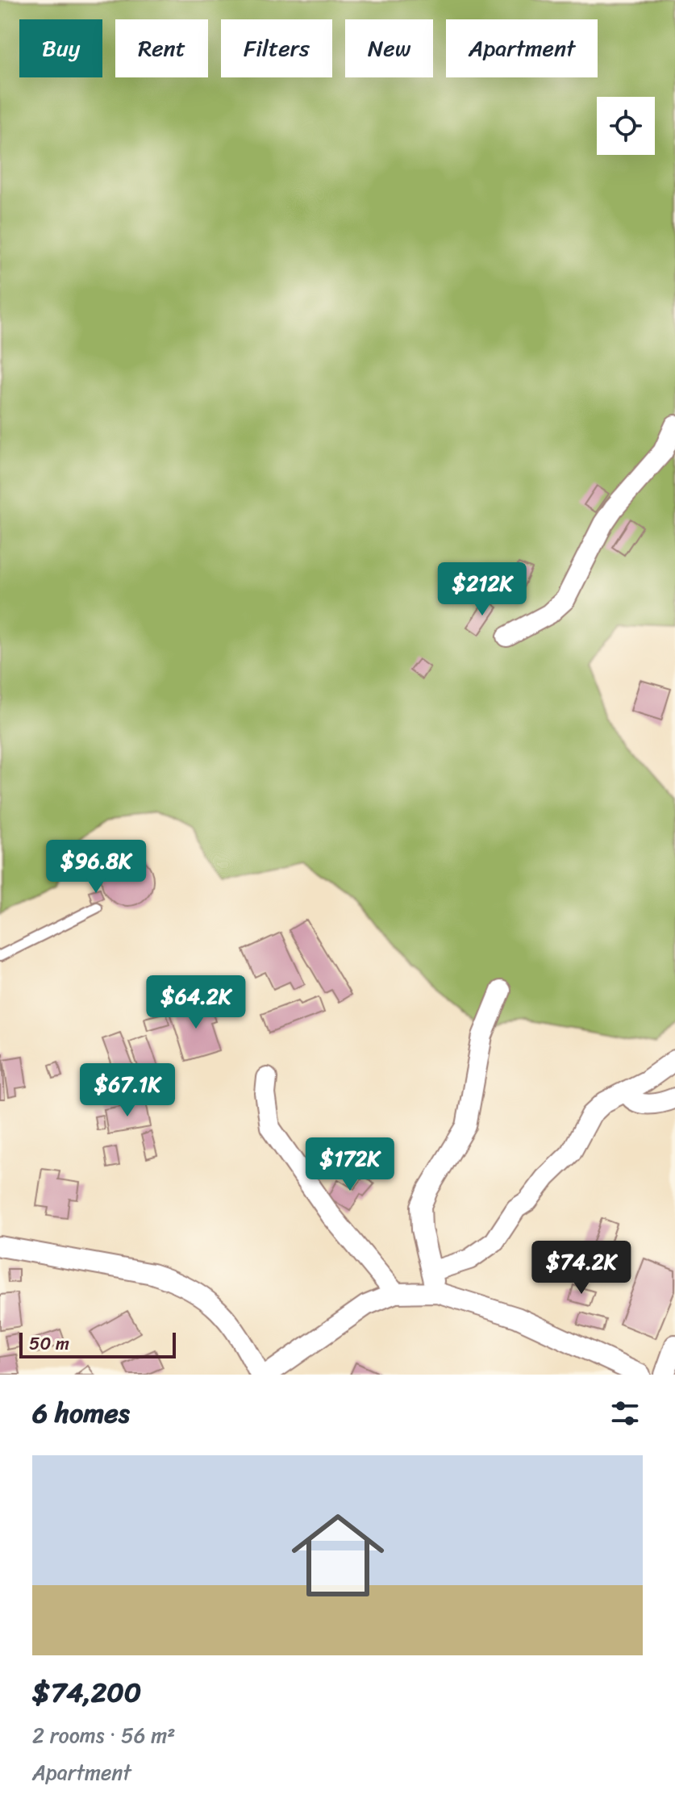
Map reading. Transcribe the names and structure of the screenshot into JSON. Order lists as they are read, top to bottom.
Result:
{
  "scale_bar": "50 m",
  "page": {
    "chip": [
      "Buy",
      "Rent",
      "Filters",
      "New",
      "Apartment"
    ],
    "price": [
      "$212K",
      "$96.8K",
      "$64.2K",
      "$67.1K",
      "$172K",
      "$74.2K"
    ],
    "scale": "50 m",
    "heading": "6 homes",
    "list": [
      {
        "name": "$74,200",
        "note": "2 rooms · 56 m² · Apartment"
      }
    ]
  }
}
